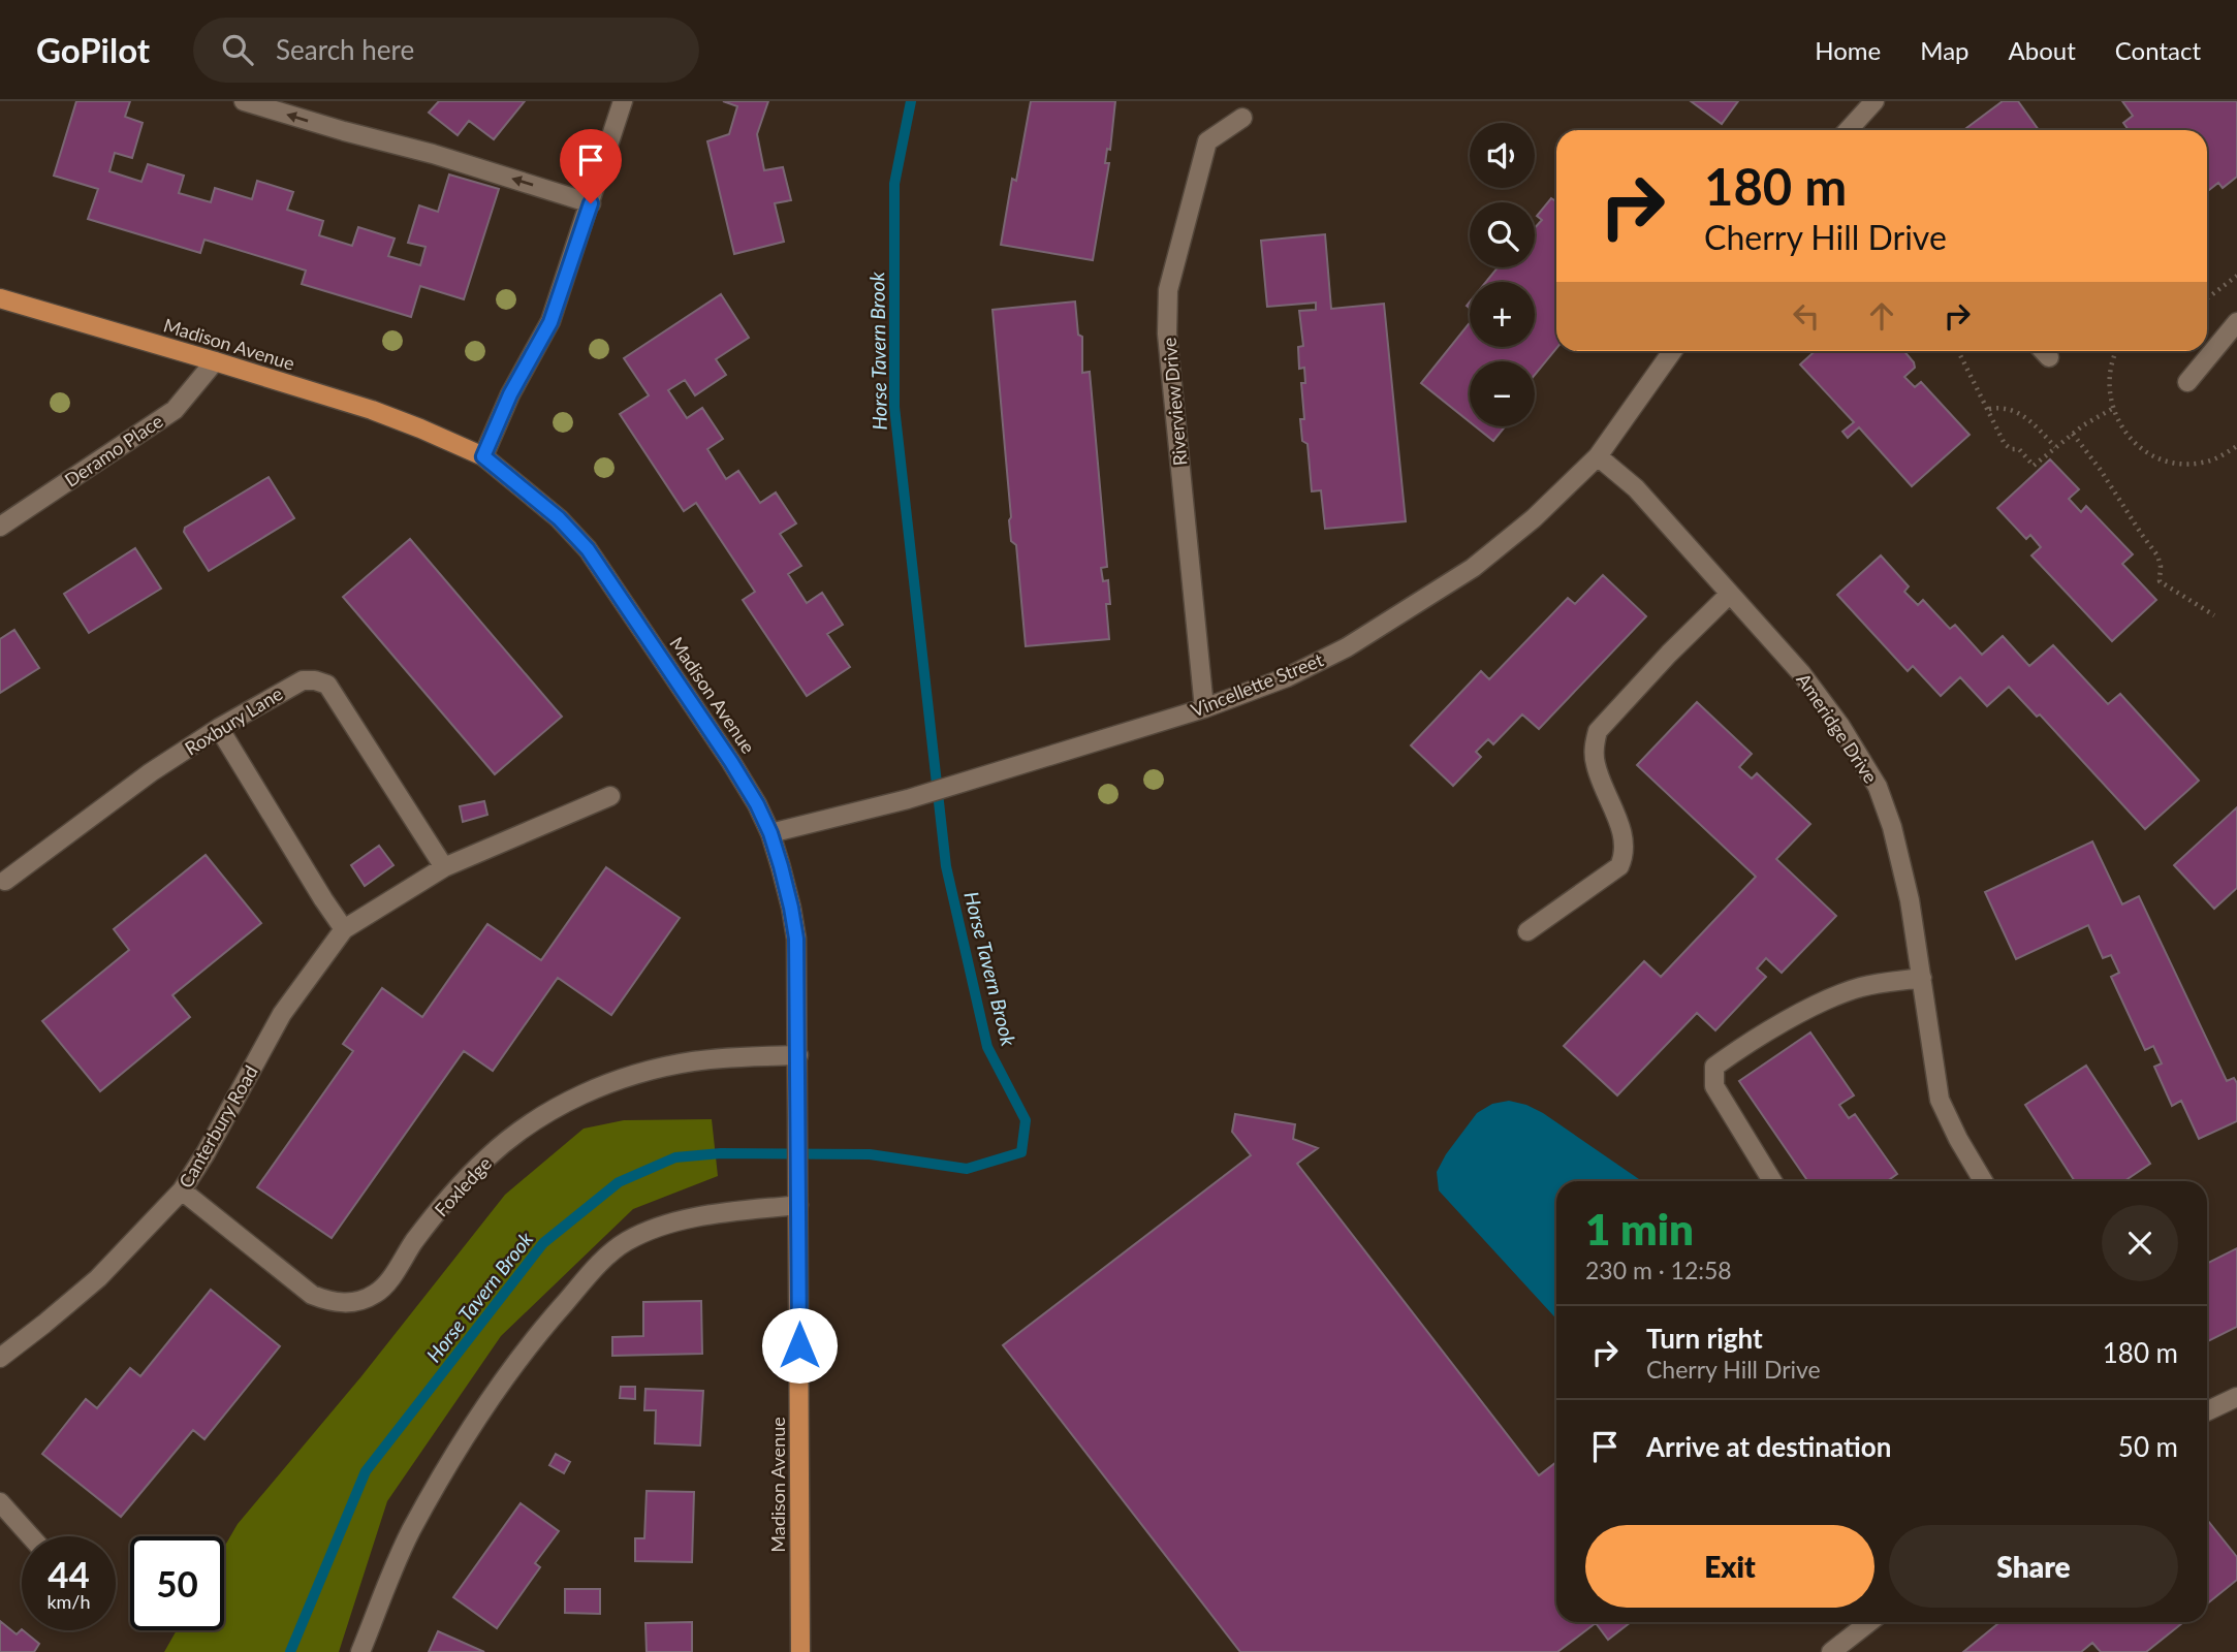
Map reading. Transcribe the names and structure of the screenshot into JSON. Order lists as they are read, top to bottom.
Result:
{
  "streets": {
    "main road": ["Madison Avenue"],
    "street": [
      "Riverview Drive",
      "Deramo Place",
      "Vincellette Street",
      "Roxbury Lane",
      "Ameridge Drive",
      "Canterbury Road",
      "Foxledge"
    ]
  },
  "crossings": [
    ["Madison Avenue", "Deramo Place"],
    ["Madison Avenue", "Vincellette Street"],
    ["Madison Avenue", "Foxledge"],
    ["Riverview Drive", "Vincellette Street"],
    ["Vincellette Street", "Ameridge Drive"],
    ["Roxbury Lane", "Canterbury Road"],
    ["Canterbury Road", "Foxledge"]
  ],
  "water": ["Horse Tavern Brook"],
  "page": {
    "header": "GoPilot",
    "search": "Search here",
    "nav": [
      "Home",
      "Map",
      "About",
      "Contact"
    ],
    "map_buttons": ["+", "−"],
    "turn": ["180 m", "Cherry Hill Drive"],
    "heading": ["1 min", "230 m · 12:58"],
    "list": [
      {
        "name": "Turn right",
        "note": "Cherry Hill Drive",
        "value": "180 m"
      },
      {
        "name": "Arrive at destination",
        "value": "50 m"
      }
    ],
    "buttons": ["Exit", "Share"],
    "speed": "44 km/h",
    "limit": "50"
  }
}
